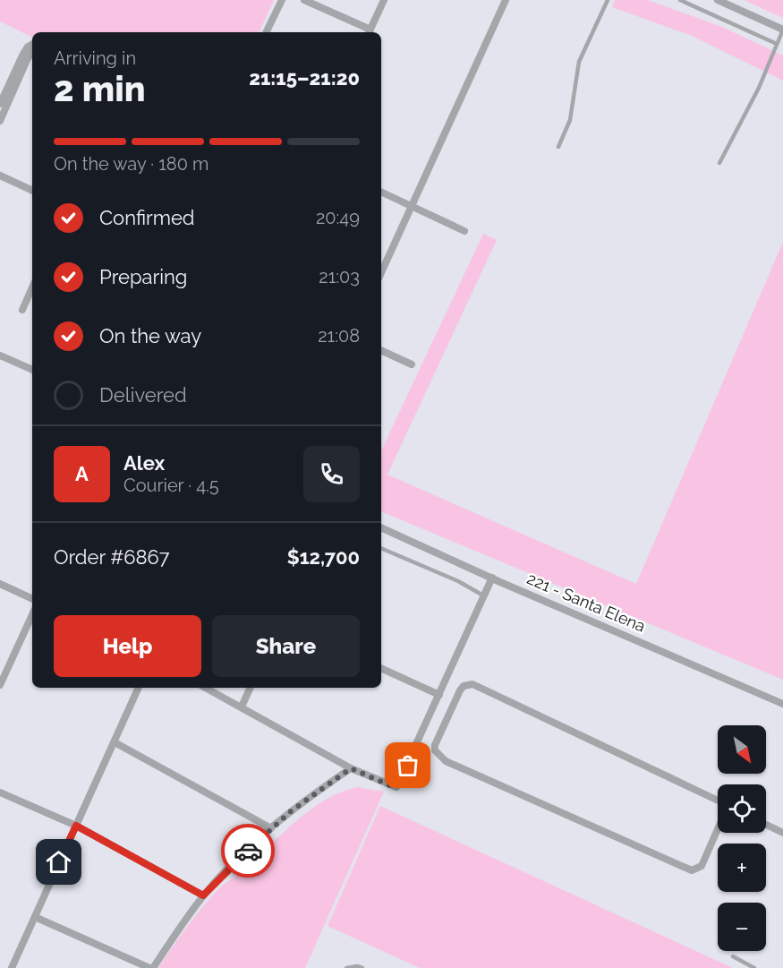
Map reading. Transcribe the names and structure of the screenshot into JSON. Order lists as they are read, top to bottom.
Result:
{
  "streets": {
    "street": ["221 - Santa Elena"]
  },
  "north": "bottom right",
  "page": {
    "heading": ["2 min", "Arriving in", "21:15–21:20"],
    "panel": [
      "Alex",
      "Courier · 4.5",
      "Order #6867",
      "$12,700"
    ],
    "bar": "On the way · 180 m",
    "list": [
      ["Confirmed", "20:49"],
      ["Preparing", "21:03"],
      ["On the way", "21:08"],
      "Delivered"
    ],
    "round": "A",
    "buttons": ["Help", "Share"],
    "map_buttons": ["+", "−"]
  }
}
